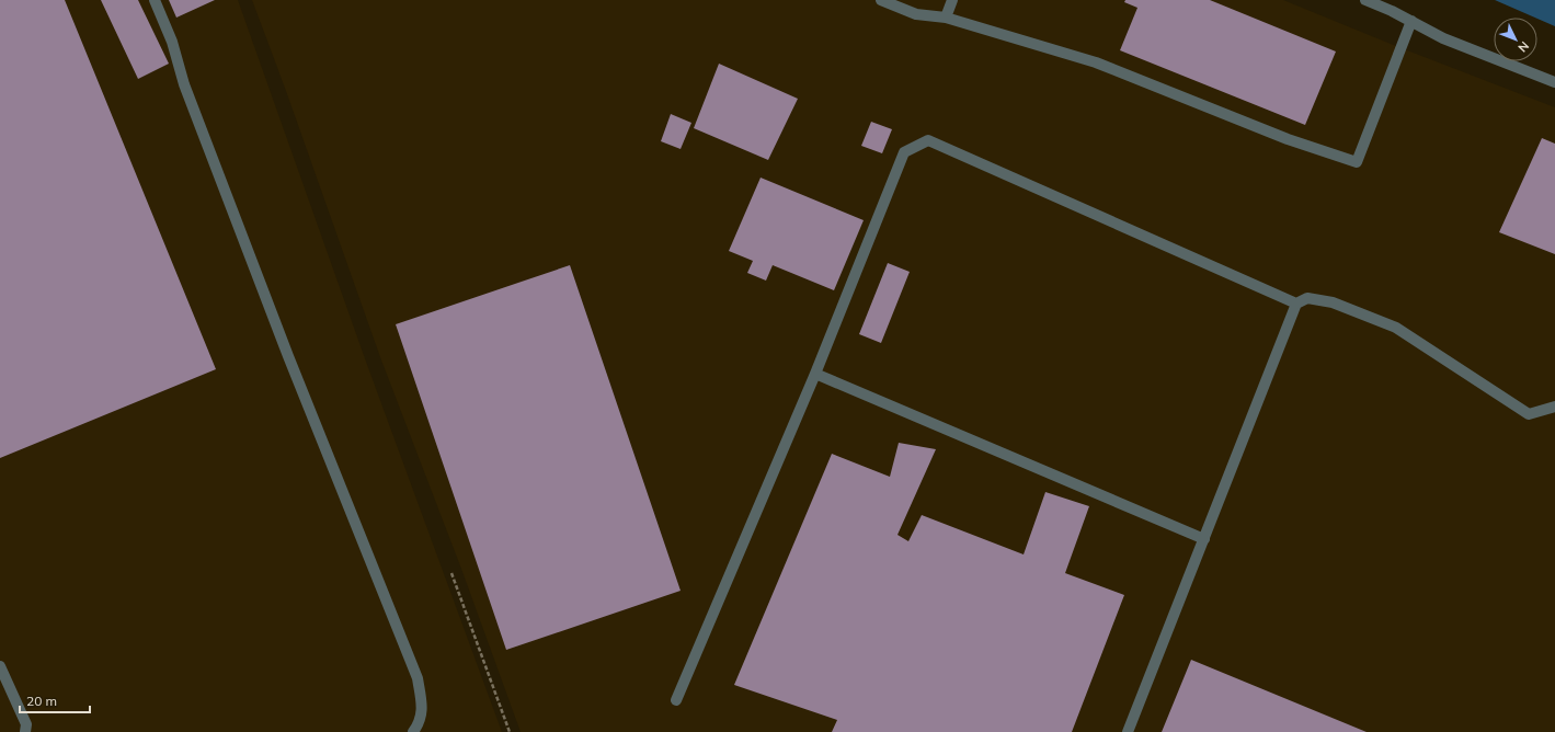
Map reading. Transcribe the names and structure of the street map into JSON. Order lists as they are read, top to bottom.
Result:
{
  "scale_bar": "20 m",
  "north": "bottom right"
}
